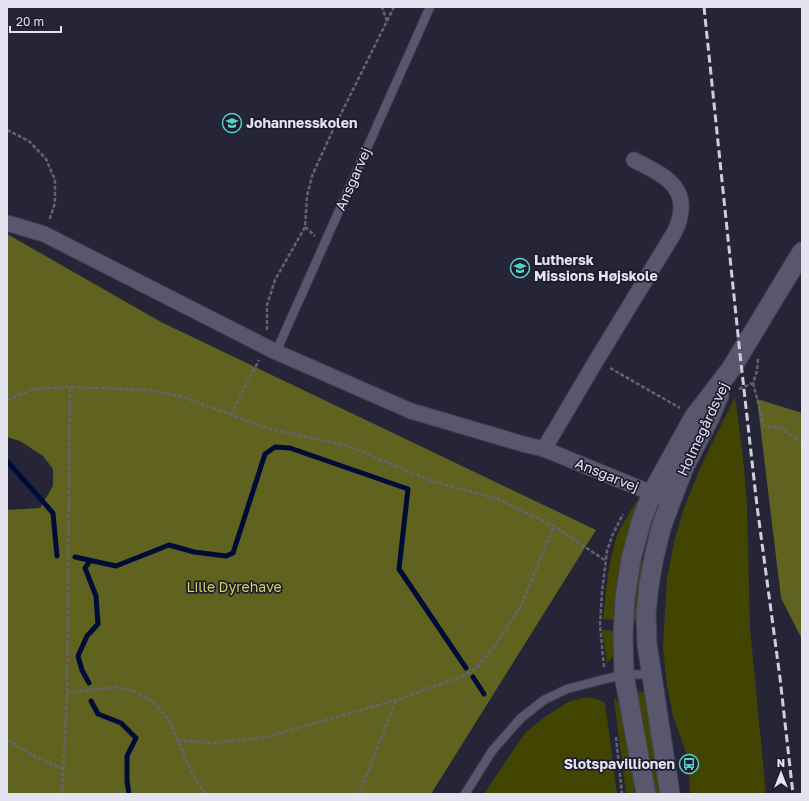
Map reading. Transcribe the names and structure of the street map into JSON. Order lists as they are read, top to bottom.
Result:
{
  "streets": {
    "street": ["Ansgarvej", "Holmegårdsvej"]
  },
  "crossings": [
    ["Ansgarvej", "Holmegårdsvej"]
  ],
  "parks": ["Lille Dyrehave"],
  "places": {
    "school or university": ["Johannesskolen", "Luthersk Missions Højskole"],
    "bus stop": ["Slotspavillionen"]
  },
  "scale_bar": "20 m",
  "north": "top"
}
